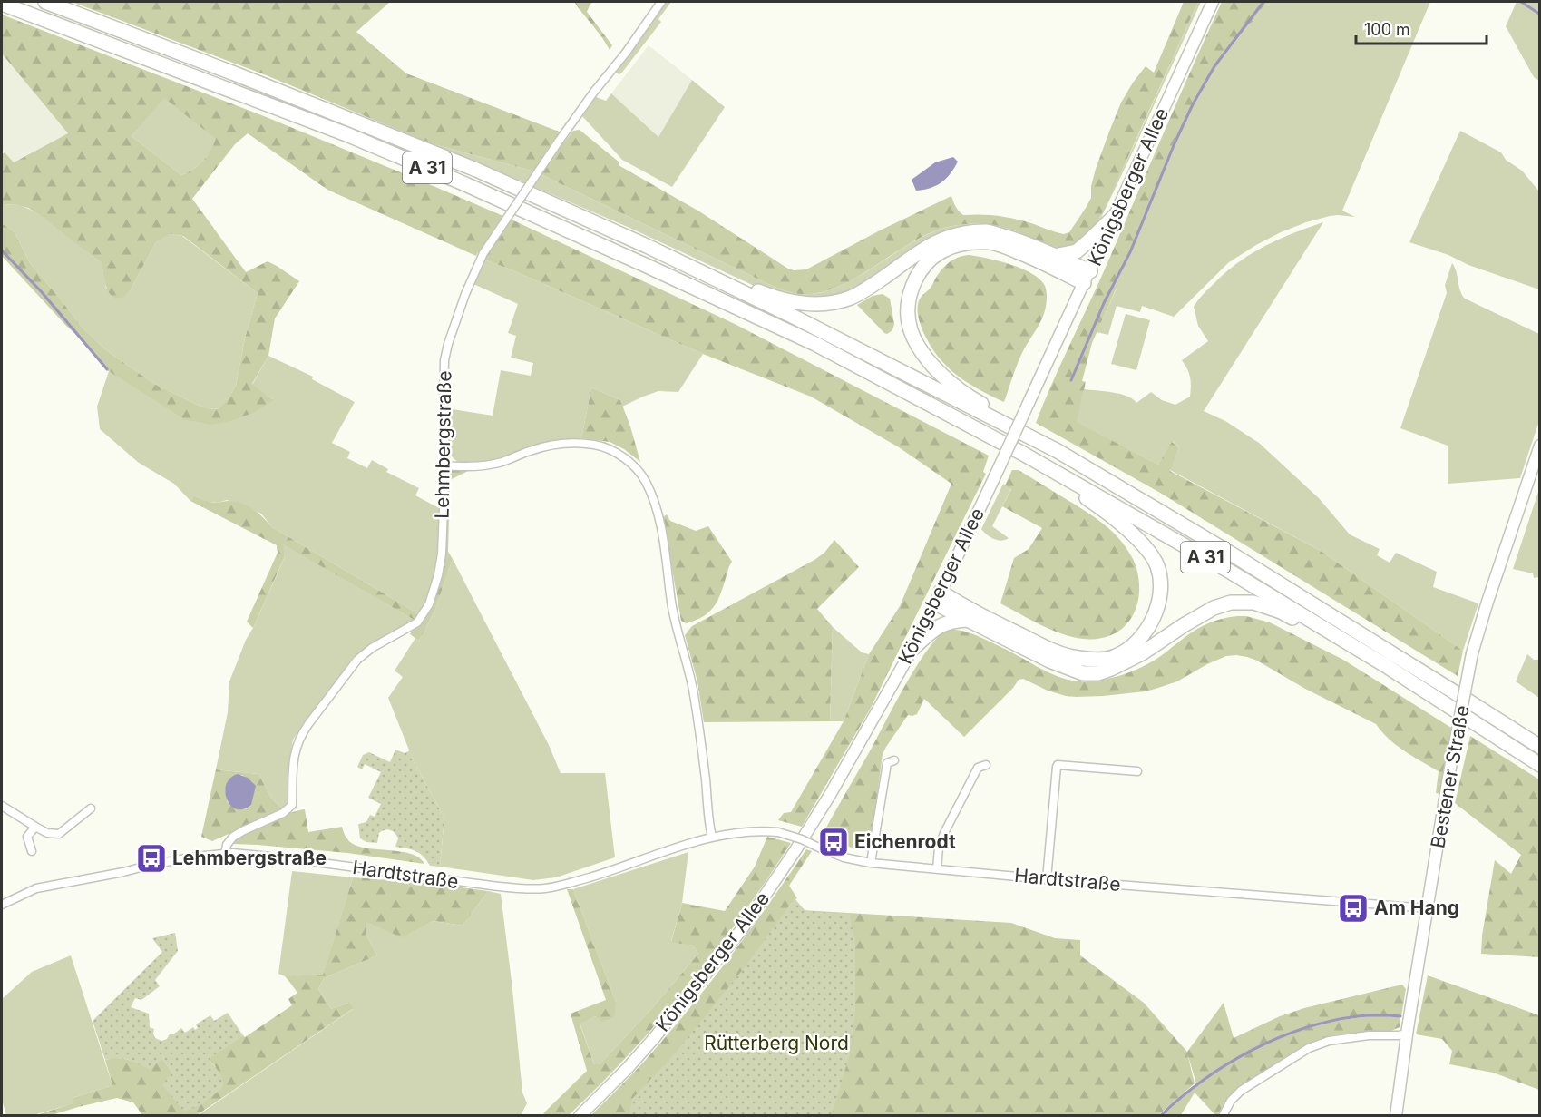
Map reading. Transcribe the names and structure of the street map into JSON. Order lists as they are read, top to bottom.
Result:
{
  "streets": {
    "highway": ["A 31"],
    "main road": ["Königsberger Allee", "Bestener Straße"],
    "street": ["Lehmbergstraße", "Hardtstraße"]
  },
  "crossings": [
    ["Lehmbergstraße", "Hardtstraße"],
    ["Bestener Straße", "Hardtstraße"]
  ],
  "parks": ["Rütterberg Nord"],
  "places": {
    "bus stop": ["Eichenrodt", "Lehmbergstraße", "Am Hang"]
  },
  "scale_bar": "100 m"
}
